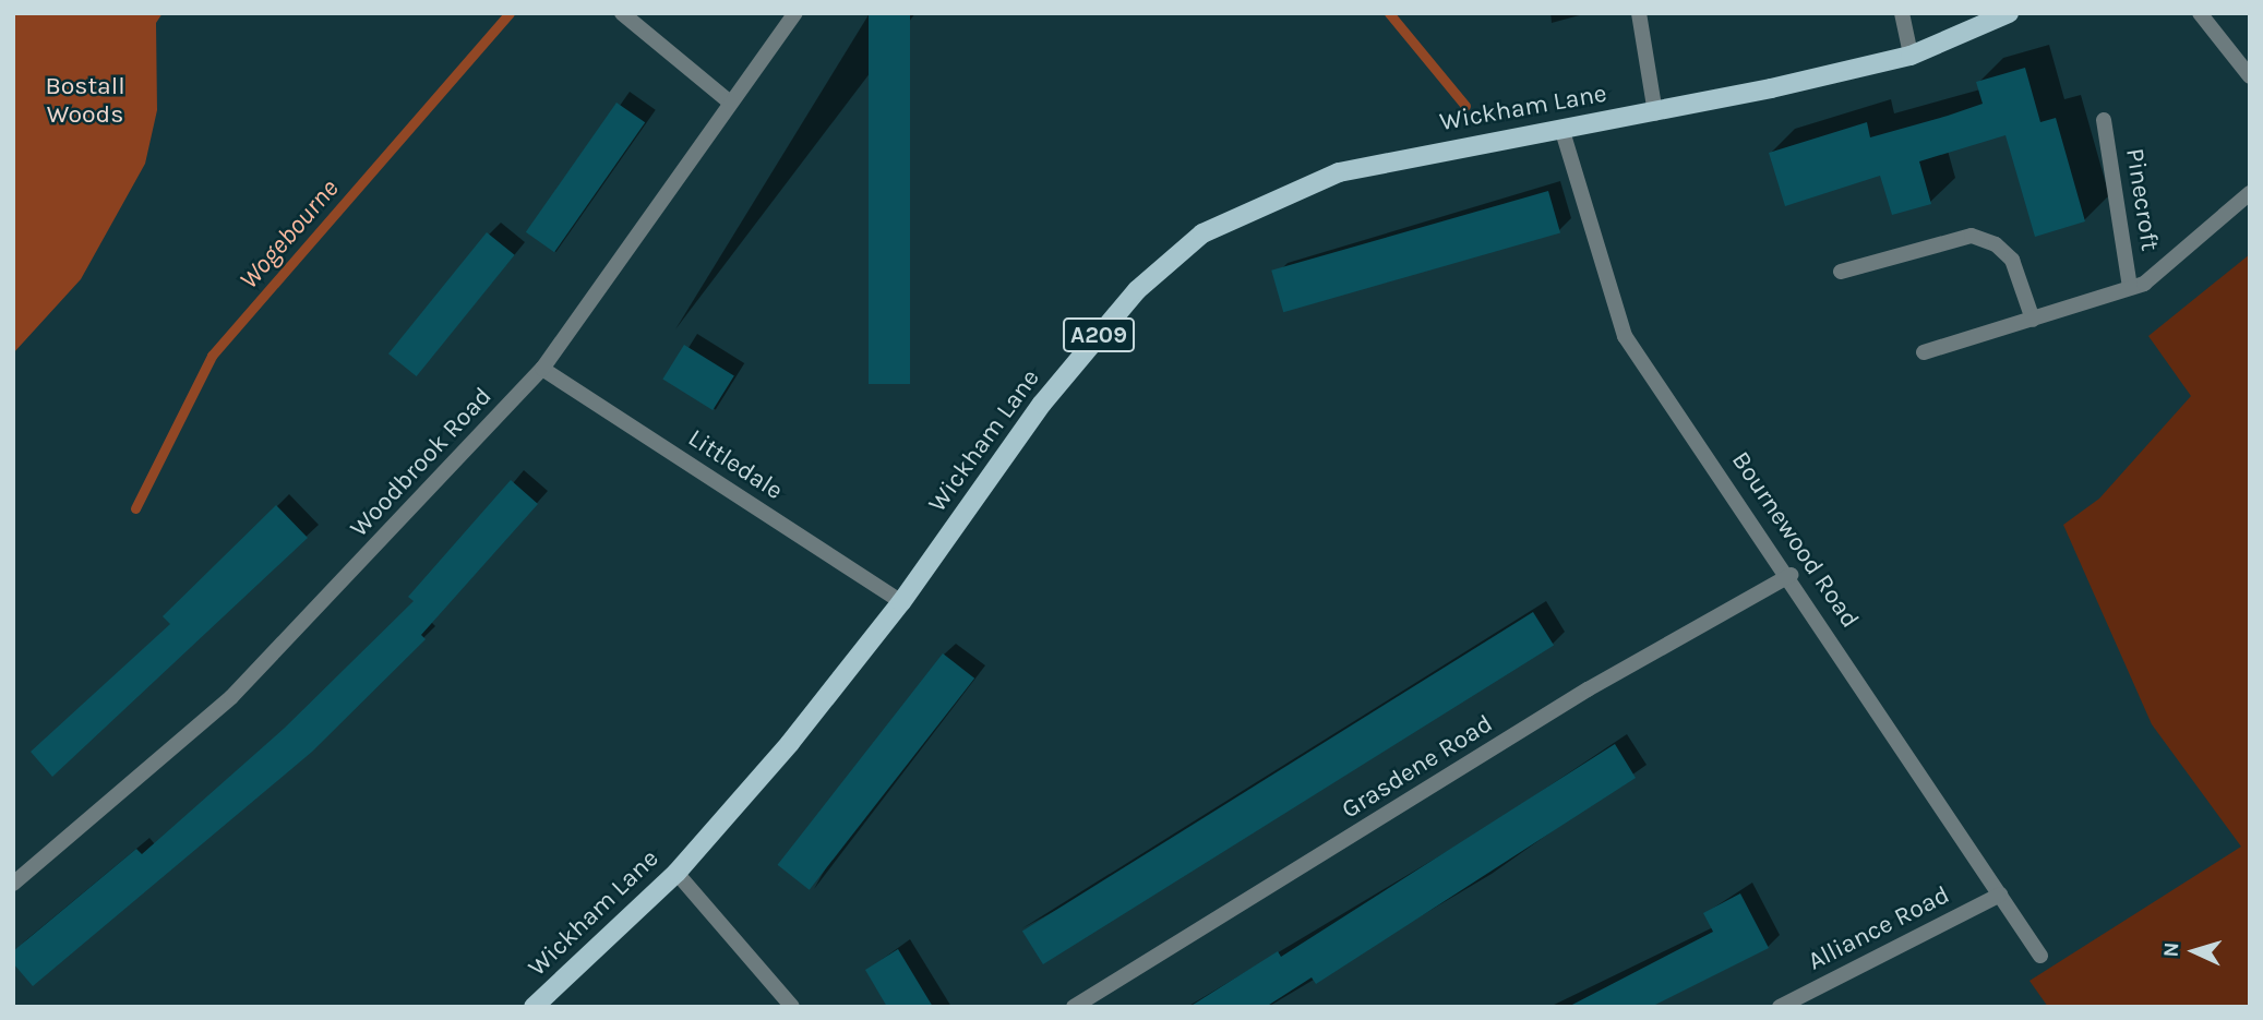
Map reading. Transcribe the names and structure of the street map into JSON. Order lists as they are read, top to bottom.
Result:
{
  "streets": {
    "main road": ["Wickham Lane", "A209"],
    "street": [
      "Pinecroft",
      "Woodbrook Road",
      "Littledale",
      "Bournewood Road",
      "Grasdene Road",
      "Alliance Road"
    ]
  },
  "crossings": [
    ["Wickham Lane", "Littledale"],
    ["Wickham Lane", "Bournewood Road"],
    ["Woodbrook Road", "Littledale"],
    ["Bournewood Road", "Grasdene Road"],
    ["Bournewood Road", "Alliance Road"]
  ],
  "water": ["Wogebourne"],
  "parks": ["Bostall Woods"],
  "north": "left"
}
